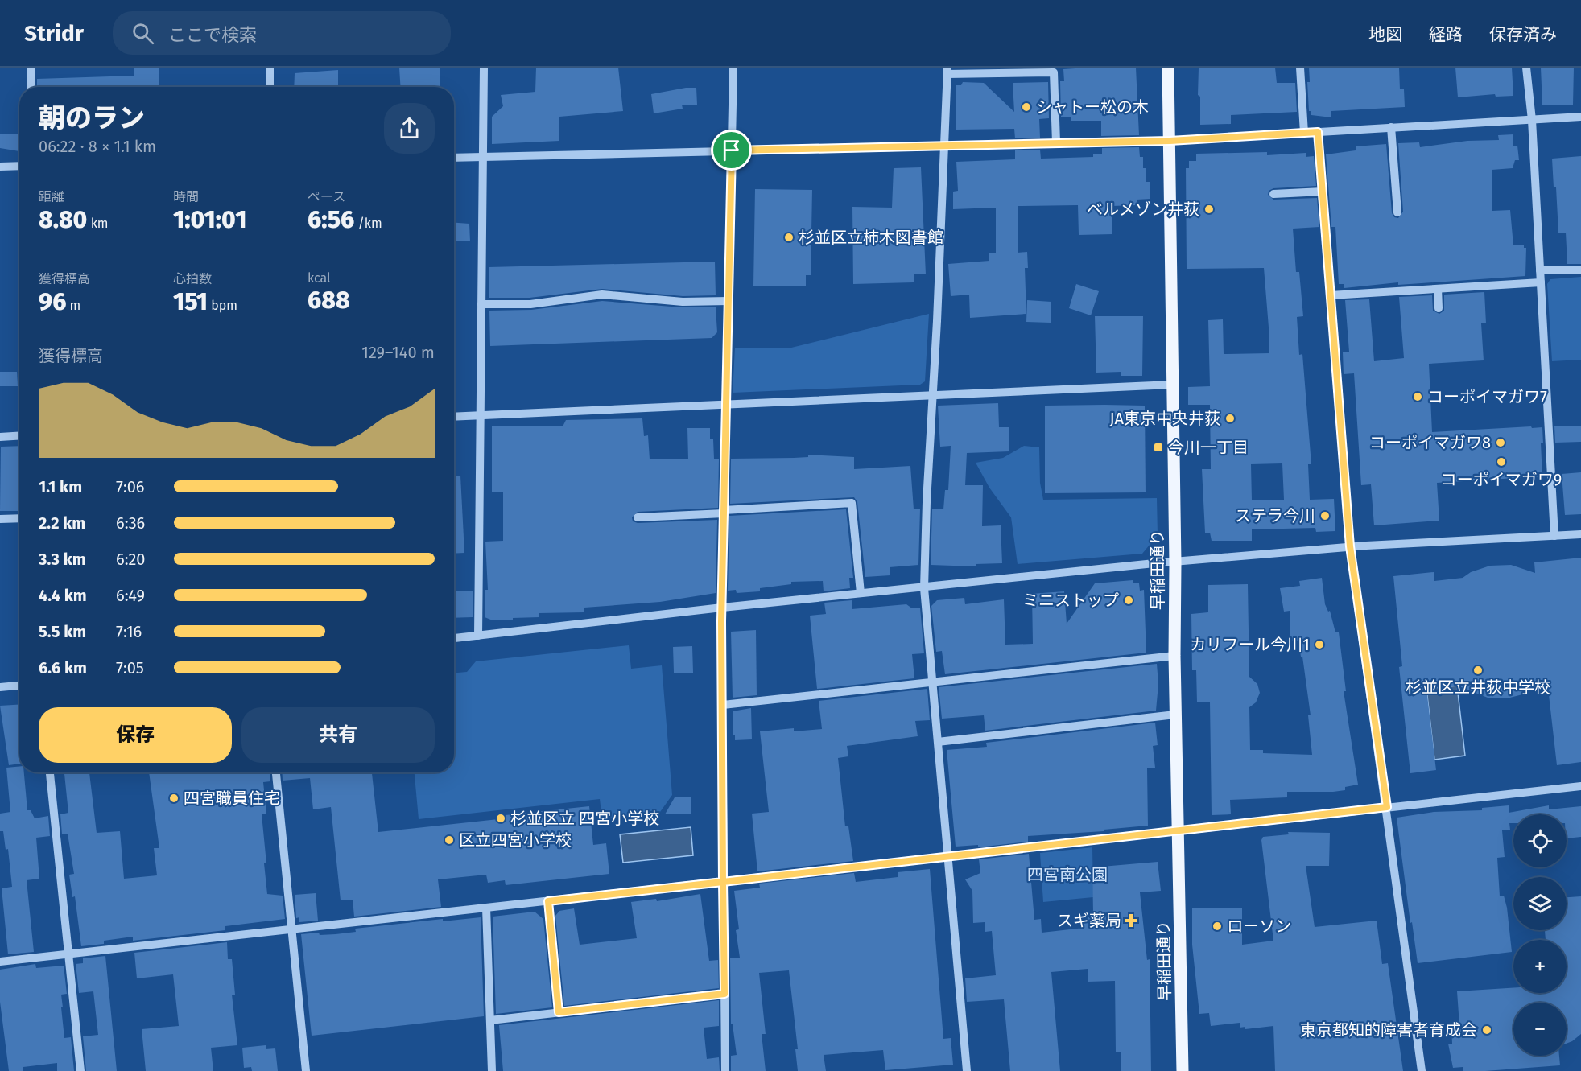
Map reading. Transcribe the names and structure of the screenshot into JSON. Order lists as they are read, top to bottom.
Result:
{
  "streets": {
    "main road": ["早稲田通り"]
  },
  "parks": ["四宮南公園"],
  "places": {
    "other": [
      "シャトー松の木",
      "ベルメゾン井荻",
      "杉並区立柿木図書館",
      "コーポイマガワ7",
      "JA東京中央井荻",
      "コーポイマガワ8",
      "コーポイマガワ9",
      "ステラ今川",
      "ミニストップ",
      "カリフール今川1",
      "杉並区立井荻中学校",
      "四宮職員住宅",
      "杉並区立 四宮小学校",
      "区立四宮小学校",
      "ローソン",
      "東京都知的障害者育成会"
    ],
    "transit": ["今川一丁目"],
    "health": ["スギ薬局"]
  },
  "page": {
    "header": "Stridr",
    "search": "ここで検索",
    "nav": ["地図", "経路", "保存済み"],
    "heading": ["朝のラン", "06:22 · 8 × 1.1 km"],
    "stats": [
      ["距離", "8.80 km"],
      ["時間", "1:01:01"],
      ["ペース", "6:56 /km"],
      ["獲得標高", "96 m"],
      ["心拍数", "151 bpm"],
      ["kcal", "688"]
    ],
    "chart": ["獲得標高", "129–140 m"],
    "list": [
      {
        "name": "1.1 km",
        "note": "7:06"
      },
      {
        "name": "2.2 km",
        "note": "6:36"
      },
      {
        "name": "3.3 km",
        "note": "6:20"
      },
      {
        "name": "4.4 km",
        "note": "6:49"
      },
      {
        "name": "5.5 km",
        "note": "7:16"
      },
      {
        "name": "6.6 km",
        "note": "7:05"
      }
    ],
    "buttons": ["保存", "共有"],
    "map_buttons": ["+", "−"]
  }
}
